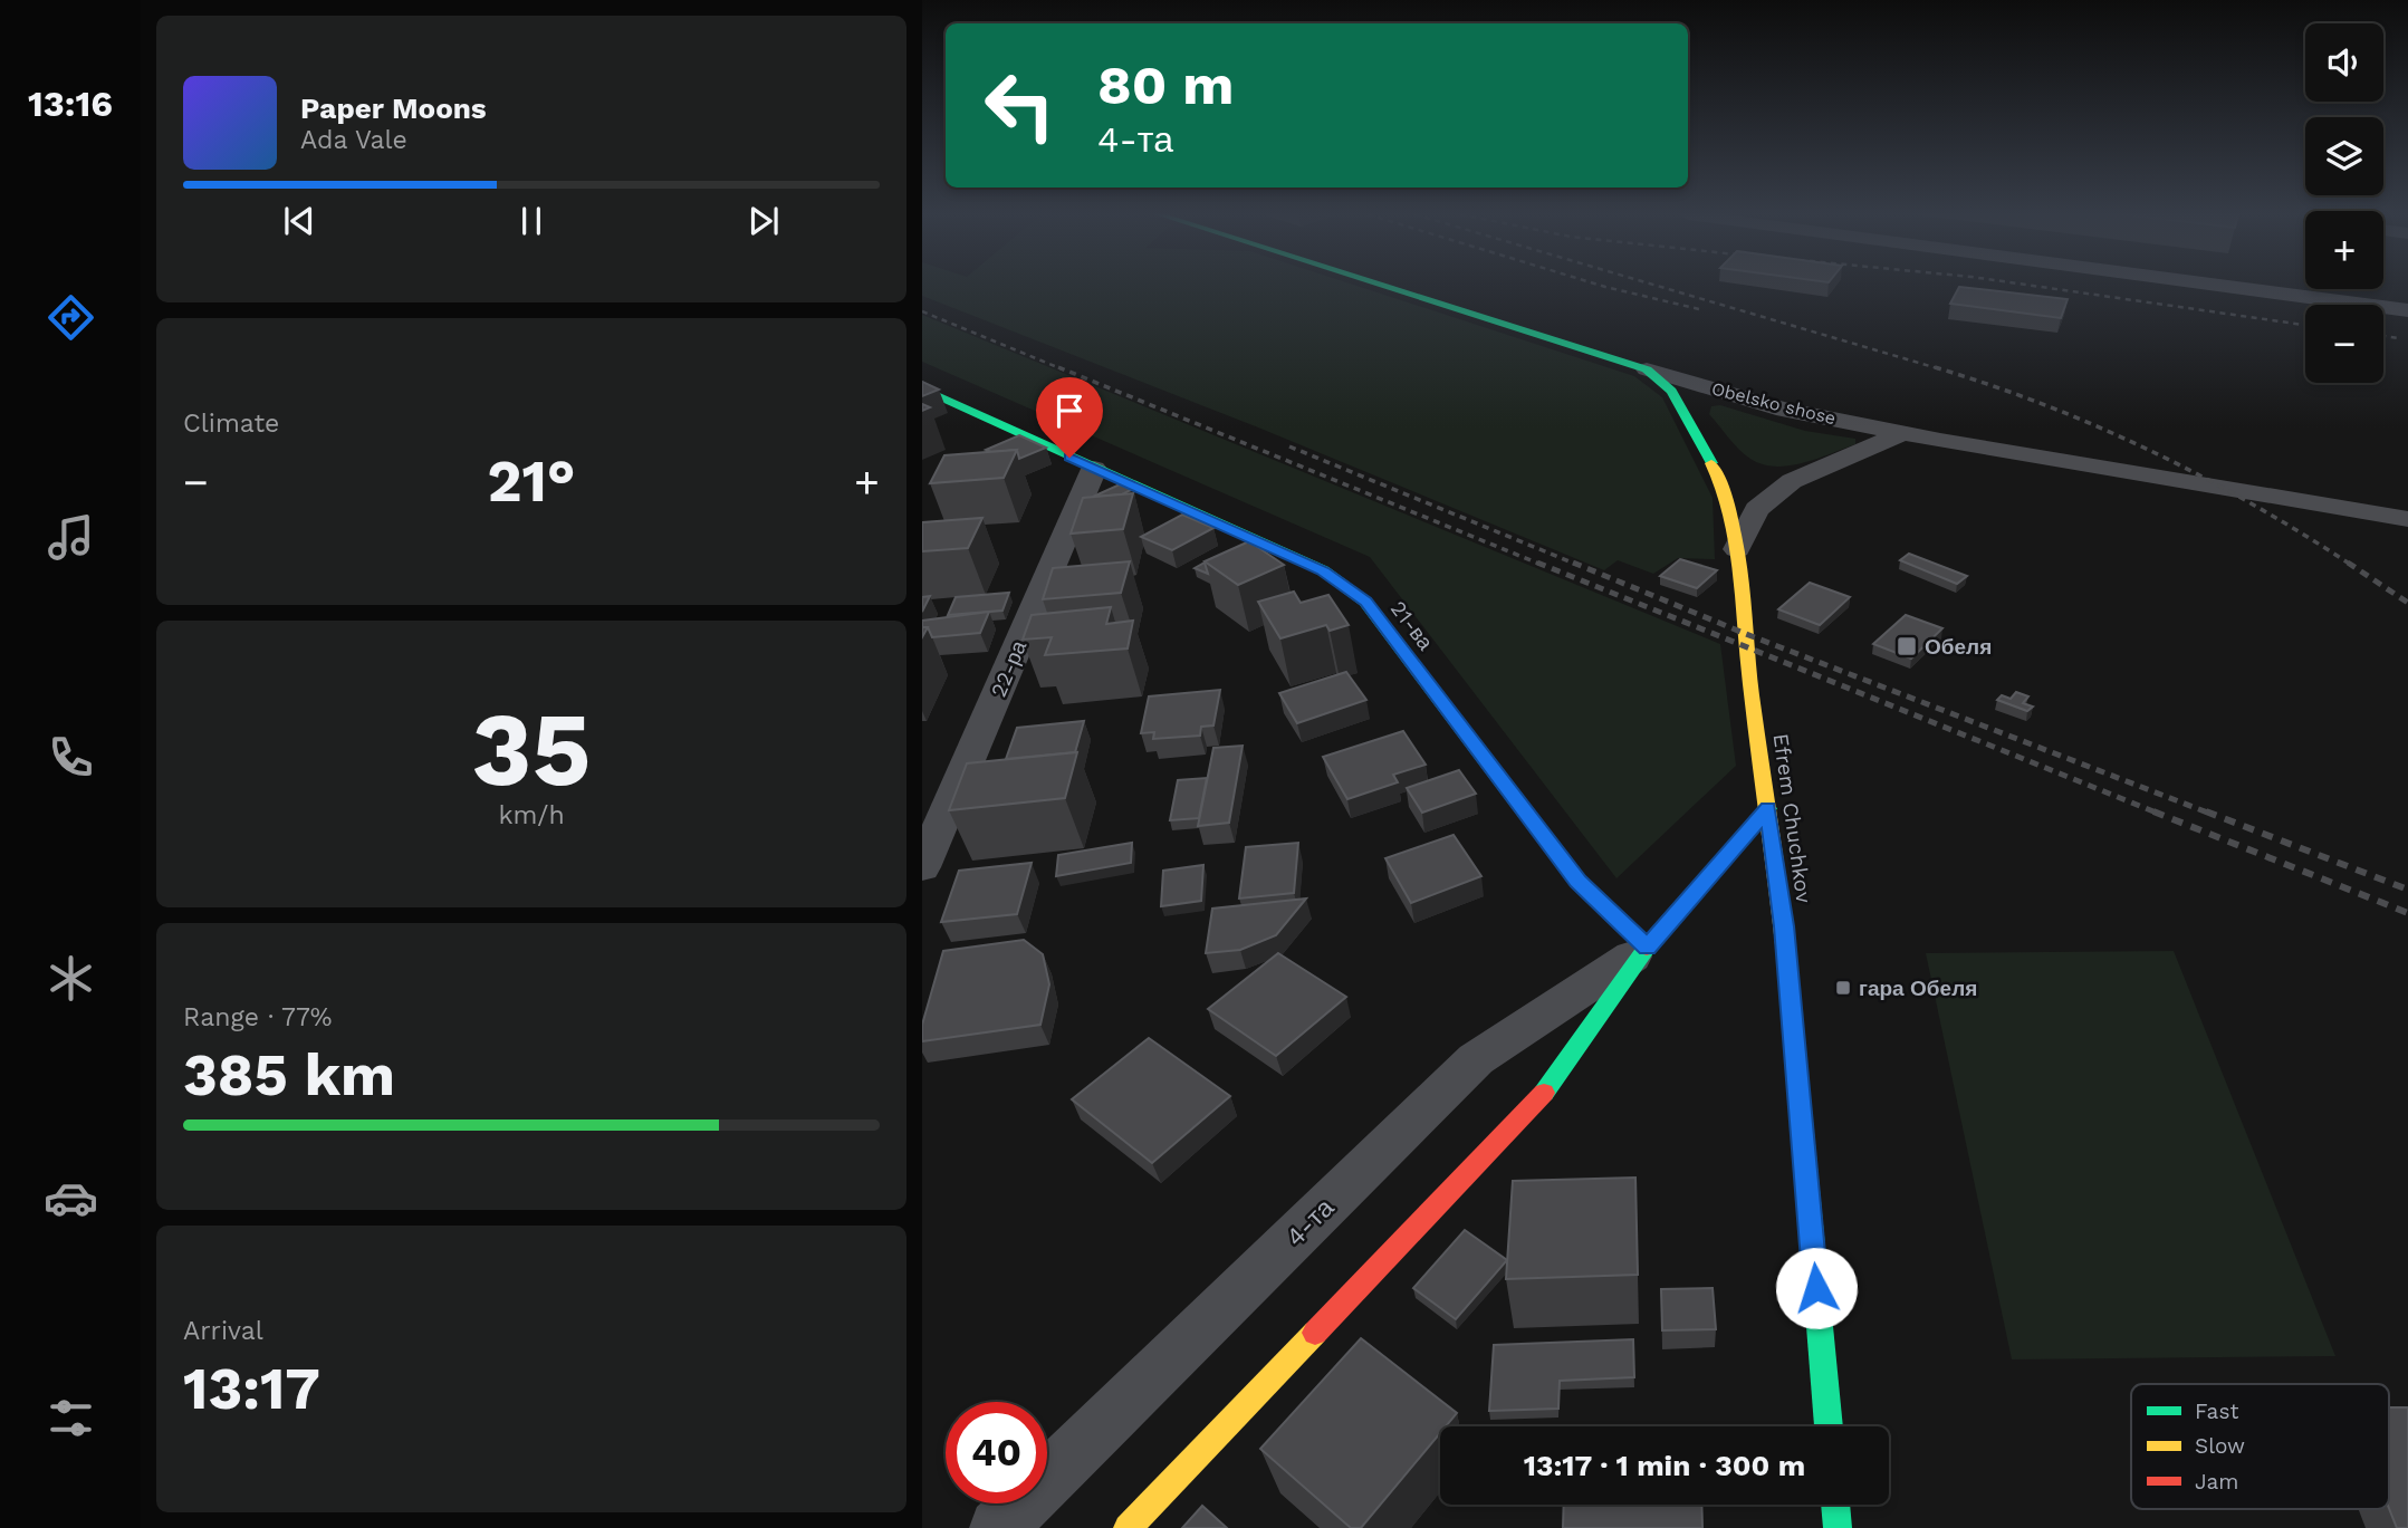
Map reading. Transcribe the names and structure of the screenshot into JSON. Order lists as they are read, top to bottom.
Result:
{
  "streets": {
    "street": [
      "Obelsko shose",
      "21-ва",
      "22-ра",
      "Efrem Chuchkov",
      "4-та"
    ]
  },
  "crossings": [
    ["Obelsko shose", "Efrem Chuchkov"],
    ["21-ва", "22-ра"],
    ["21-ва", "4-та"],
    ["Efrem Chuchkov", "4-та"]
  ],
  "places": {
    "transit": ["Обеля", "гара Обеля"]
  },
  "legend": ["Fast", "Slow", "Jam"],
  "page": {
    "tabs": "13:16",
    "map_buttons": ["+", "−"],
    "turn": ["80 m", "4-та"],
    "song": ["Paper Moons", "Ada Vale"],
    "tile": [
      "Climate",
      ["35", "km/h"],
      ["Range · 77%", "385 km"],
      ["Arrival", "13:17"]
    ],
    "heat": ["−", "21°", "+"],
    "limit": "40",
    "trip": "13:17 · 1 min · 300 m"
  }
}
